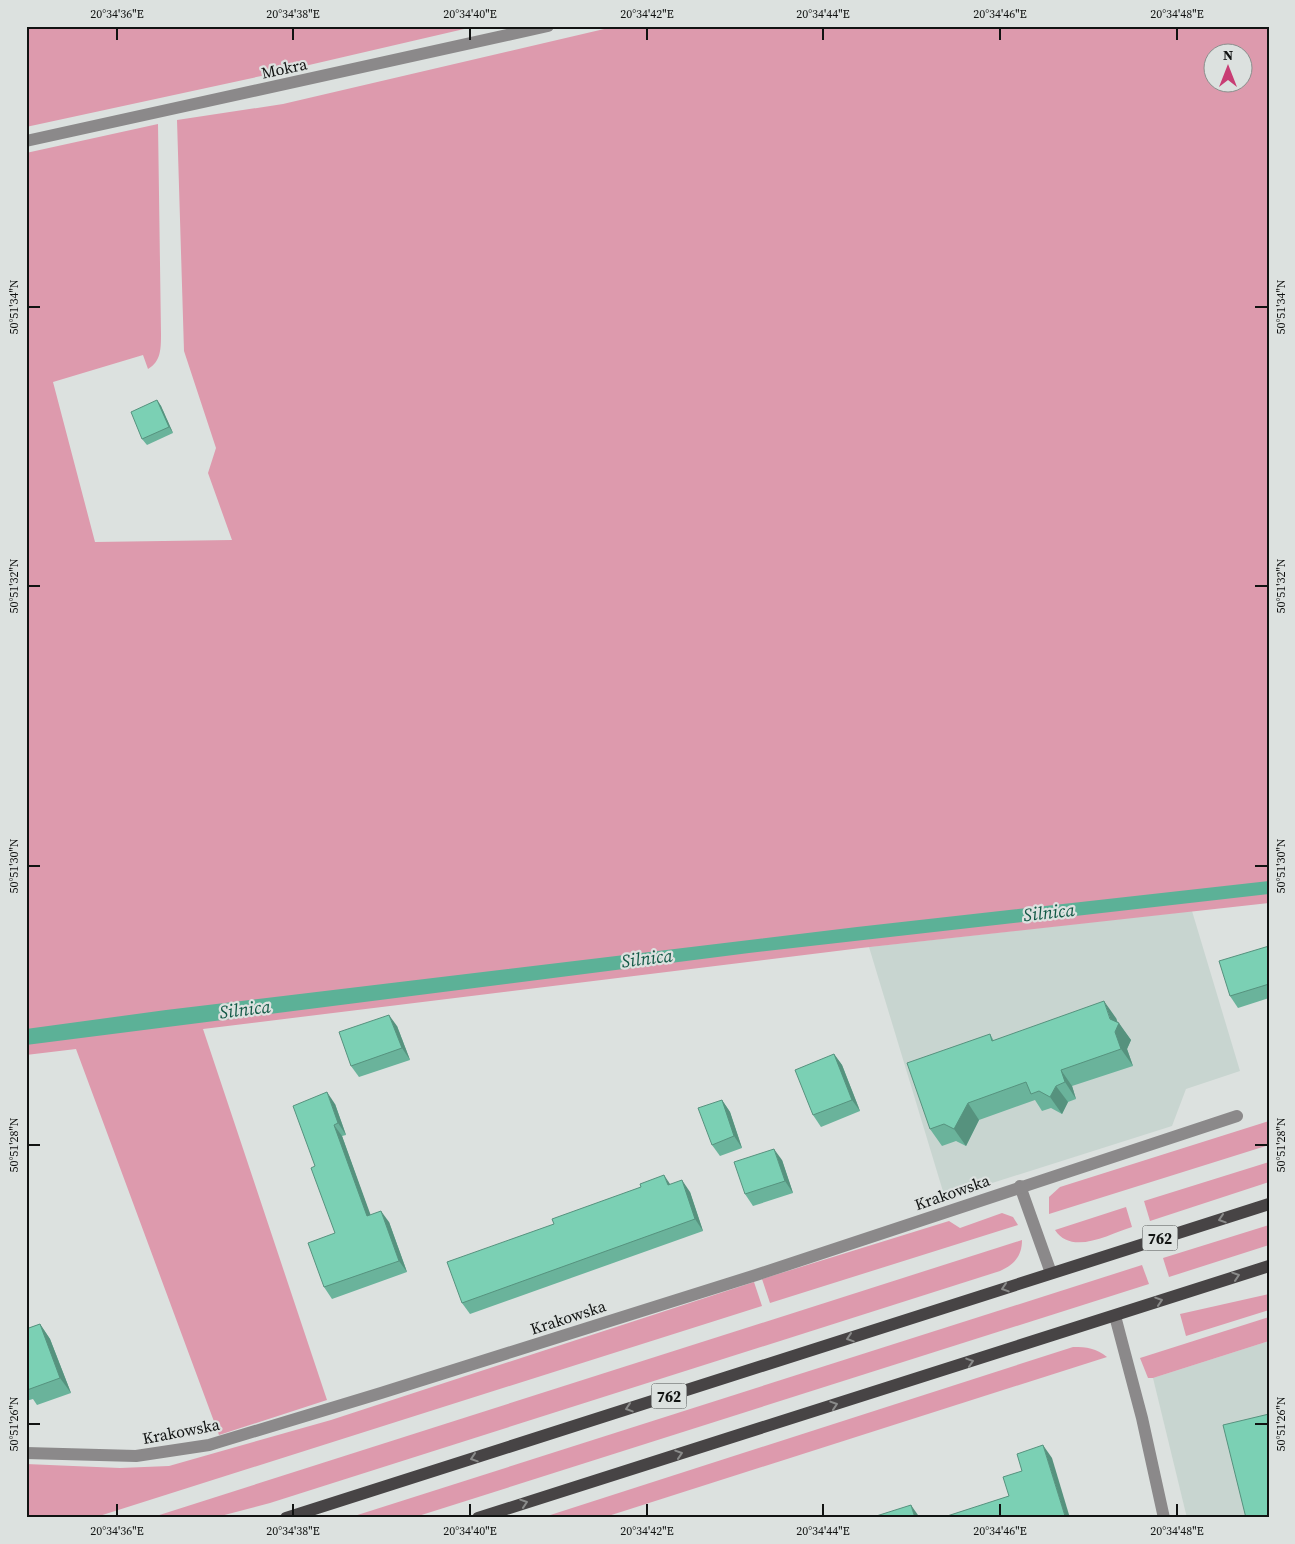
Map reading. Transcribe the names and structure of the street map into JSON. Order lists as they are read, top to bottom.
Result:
{
  "streets": {
    "main road": ["762"],
    "street": ["Mokra", "Krakowska"]
  },
  "water": ["Silnica"],
  "north": "top",
  "coordinates": [
    "20°34'36\"E",
    "20°34'38\"E",
    "20°34'40\"E",
    "20°34'42\"E",
    "20°34'44\"E",
    "20°34'46\"E",
    "20°34'48\"E",
    "50°51'34\"N",
    "50°51'32\"N",
    "50°51'30\"N",
    "50°51'28\"N",
    "50°51'26\"N"
  ]
}
